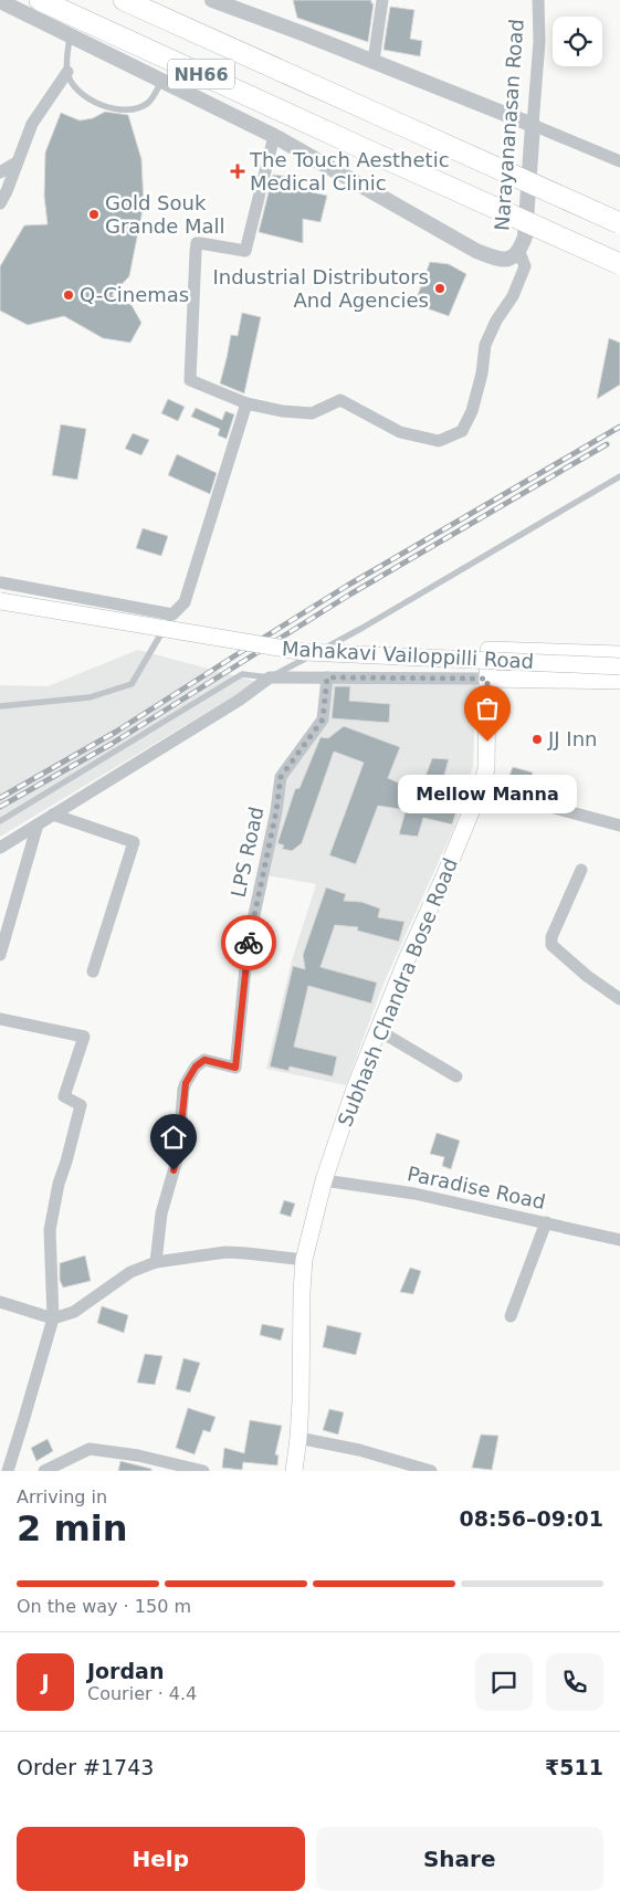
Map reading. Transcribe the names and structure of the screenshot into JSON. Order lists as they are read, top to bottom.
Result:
{
  "streets": {
    "highway": ["NH66"],
    "main road": ["Mahakavi Vailoppilli Road", "Subhash Chandra Bose Road"],
    "street": ["Narayananasan Road", "LPS Road", "Paradise Road"]
  },
  "crossings": [
    ["Subhash Chandra Bose Road", "Paradise Road"]
  ],
  "places": {
    "health": ["The Touch Aesthetic Medical Clinic"],
    "other": [
      "Gold Souk Grande Mall",
      "Industrial Distributors And Agencies",
      "Q-Cinemas",
      "JJ Inn",
      "Mellow Manna"
    ]
  },
  "page": {
    "bubble": "Mellow Manna",
    "heading": ["2 min", "Arriving in", "08:56–09:01"],
    "panel": [
      "Jordan",
      "Courier · 4.4",
      "Order #1743",
      "₹511"
    ],
    "bar": "On the way · 150 m",
    "round": "J",
    "buttons": ["Help", "Share"]
  }
}
